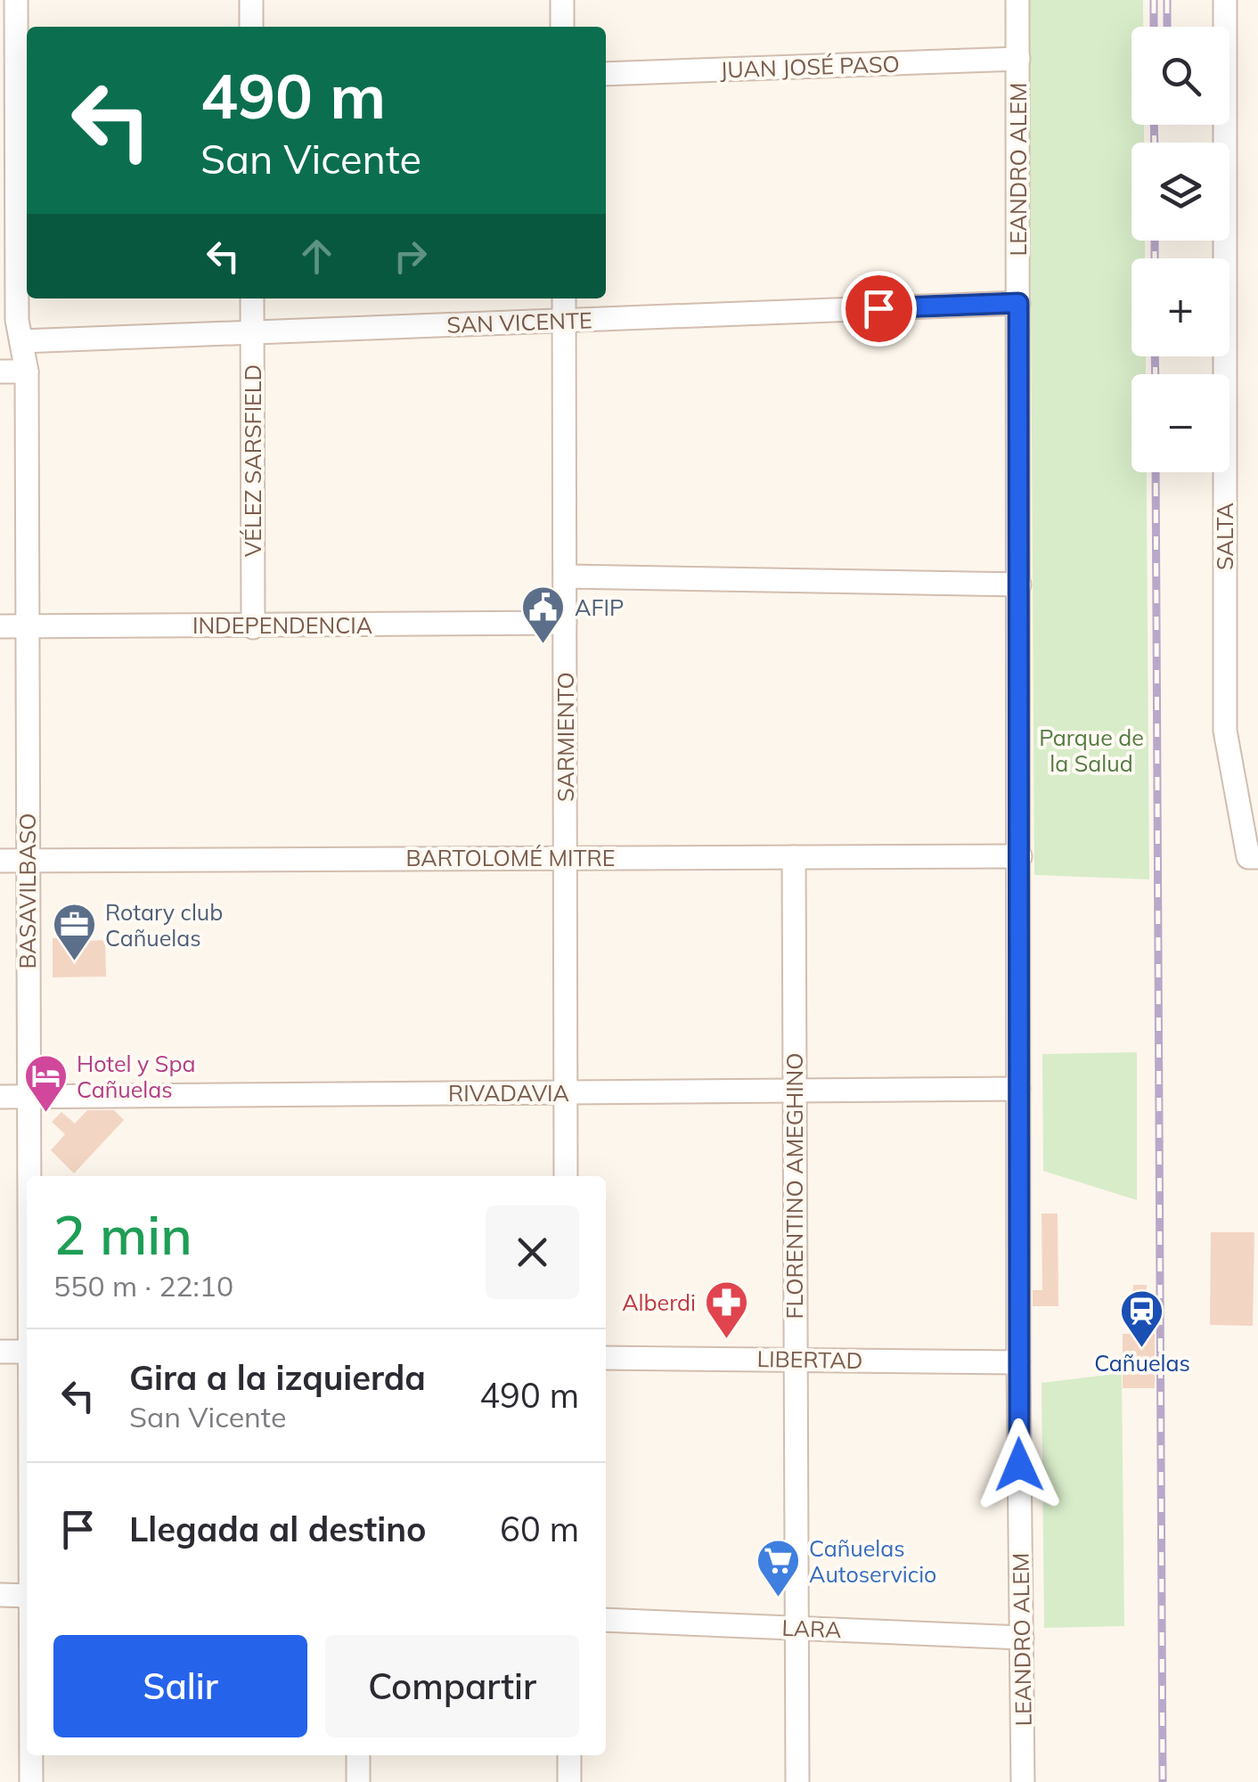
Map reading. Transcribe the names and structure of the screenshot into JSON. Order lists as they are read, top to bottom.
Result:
{
  "streets": {
    "street": [
      "JUAN JOSÉ PASO",
      "LEANDRO ALEM",
      "SAN VICENTE",
      "VÉLEZ SARSFIELD",
      "SALTA",
      "INDEPENDENCIA",
      "SARMIENTO",
      "BARTOLOMÉ MITRE",
      "BASAVILBASO",
      "RIVADAVIA",
      "FLORENTINO AMEGHINO",
      "LIBERTAD",
      "LARA"
    ]
  },
  "crossings": [
    ["JUAN JOSÉ PASO", "LEANDRO ALEM"],
    ["LEANDRO ALEM", "SAN VICENTE"],
    ["LEANDRO ALEM", "BARTOLOMÉ MITRE"],
    ["LEANDRO ALEM", "RIVADAVIA"],
    ["LEANDRO ALEM", "LIBERTAD"],
    ["LEANDRO ALEM", "LARA"],
    ["SAN VICENTE", "VÉLEZ SARSFIELD"],
    ["SAN VICENTE", "SARMIENTO"],
    ["SAN VICENTE", "BASAVILBASO"],
    ["VÉLEZ SARSFIELD", "INDEPENDENCIA"],
    ["INDEPENDENCIA", "SARMIENTO"],
    ["INDEPENDENCIA", "BASAVILBASO"],
    ["SARMIENTO", "BARTOLOMÉ MITRE"],
    ["SARMIENTO", "RIVADAVIA"],
    ["BARTOLOMÉ MITRE", "BASAVILBASO"],
    ["BARTOLOMÉ MITRE", "FLORENTINO AMEGHINO"],
    ["BASAVILBASO", "RIVADAVIA"],
    ["RIVADAVIA", "FLORENTINO AMEGHINO"],
    ["FLORENTINO AMEGHINO", "LIBERTAD"],
    ["FLORENTINO AMEGHINO", "LARA"]
  ],
  "parks": ["Parque de la Salud"],
  "places": {
    "public building": ["AFIP"],
    "office": ["Rotary club Cañuelas"],
    "hotel": ["Hotel y Spa Cañuelas"],
    "pharmacy": ["Alberdi"],
    "station": ["Cañuelas"],
    "supermarket": ["Cañuelas Autoservicio"]
  },
  "page": {
    "map_buttons": ["+", "−"],
    "turn": ["490 m", "San Vicente"],
    "heading": ["2 min", "550 m · 22:10"],
    "list": [
      {
        "name": "Gira a la izquierda",
        "note": "San Vicente",
        "value": "490 m"
      },
      {
        "name": "Llegada al destino",
        "value": "60 m"
      }
    ],
    "buttons": ["Salir", "Compartir"]
  }
}
